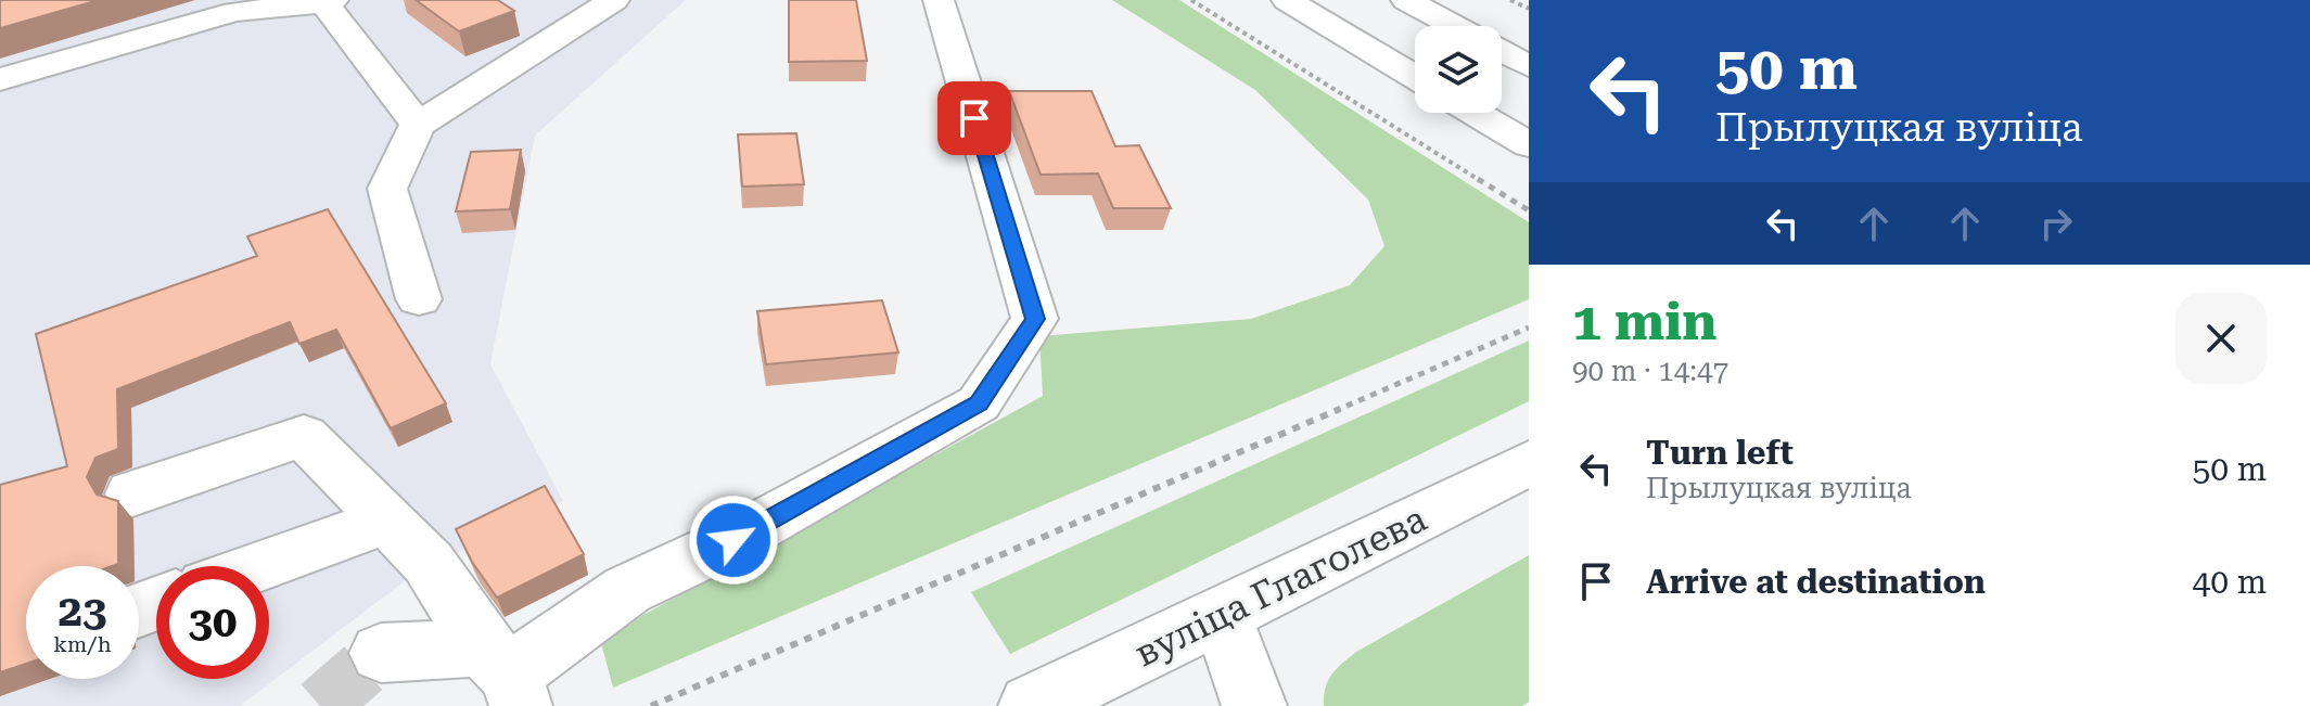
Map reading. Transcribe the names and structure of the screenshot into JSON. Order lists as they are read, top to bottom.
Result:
{
  "streets": {
    "street": ["вуліца Глаголева"]
  },
  "page": {
    "turn": ["50 m", "Прылуцкая вуліца"],
    "heading": ["1 min", "90 m · 14:47"],
    "list": [
      {
        "name": "Turn left",
        "note": "Прылуцкая вуліца",
        "value": "50 m"
      },
      {
        "name": "Arrive at destination",
        "value": "40 m"
      }
    ],
    "speed": "23 km/h",
    "limit": "30"
  }
}
